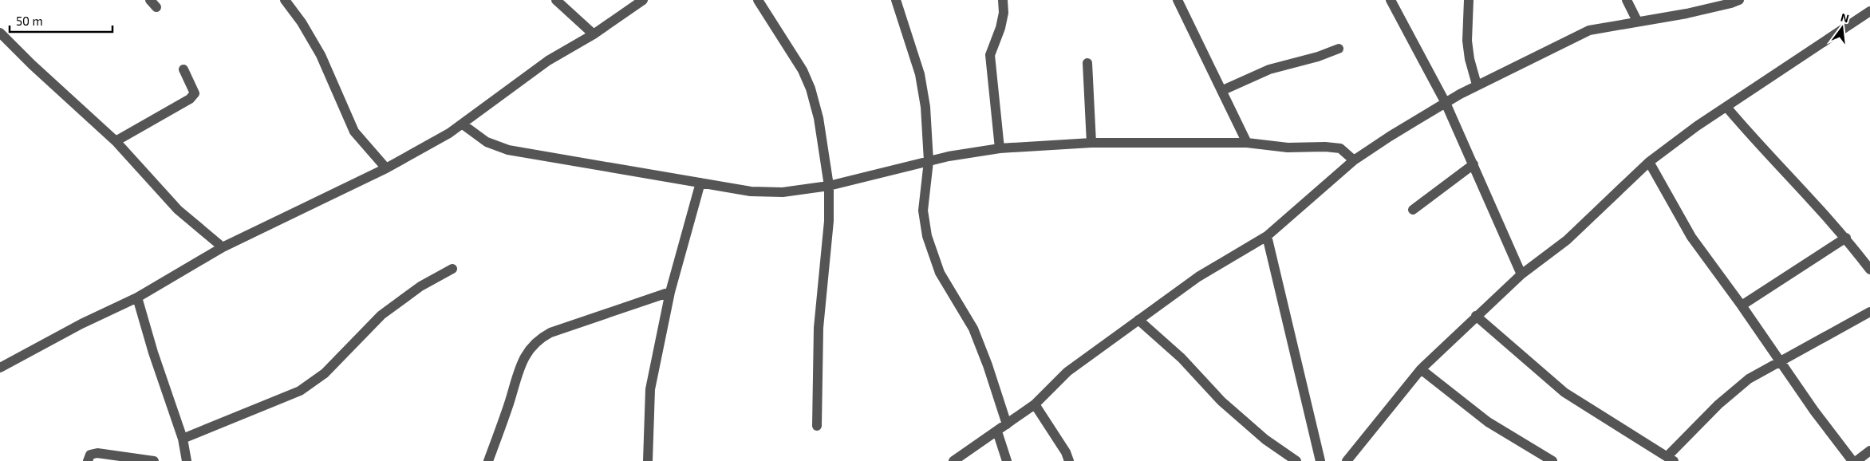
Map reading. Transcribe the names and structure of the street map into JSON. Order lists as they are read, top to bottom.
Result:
{
  "scale_bar": "50 m",
  "north": "top"
}
